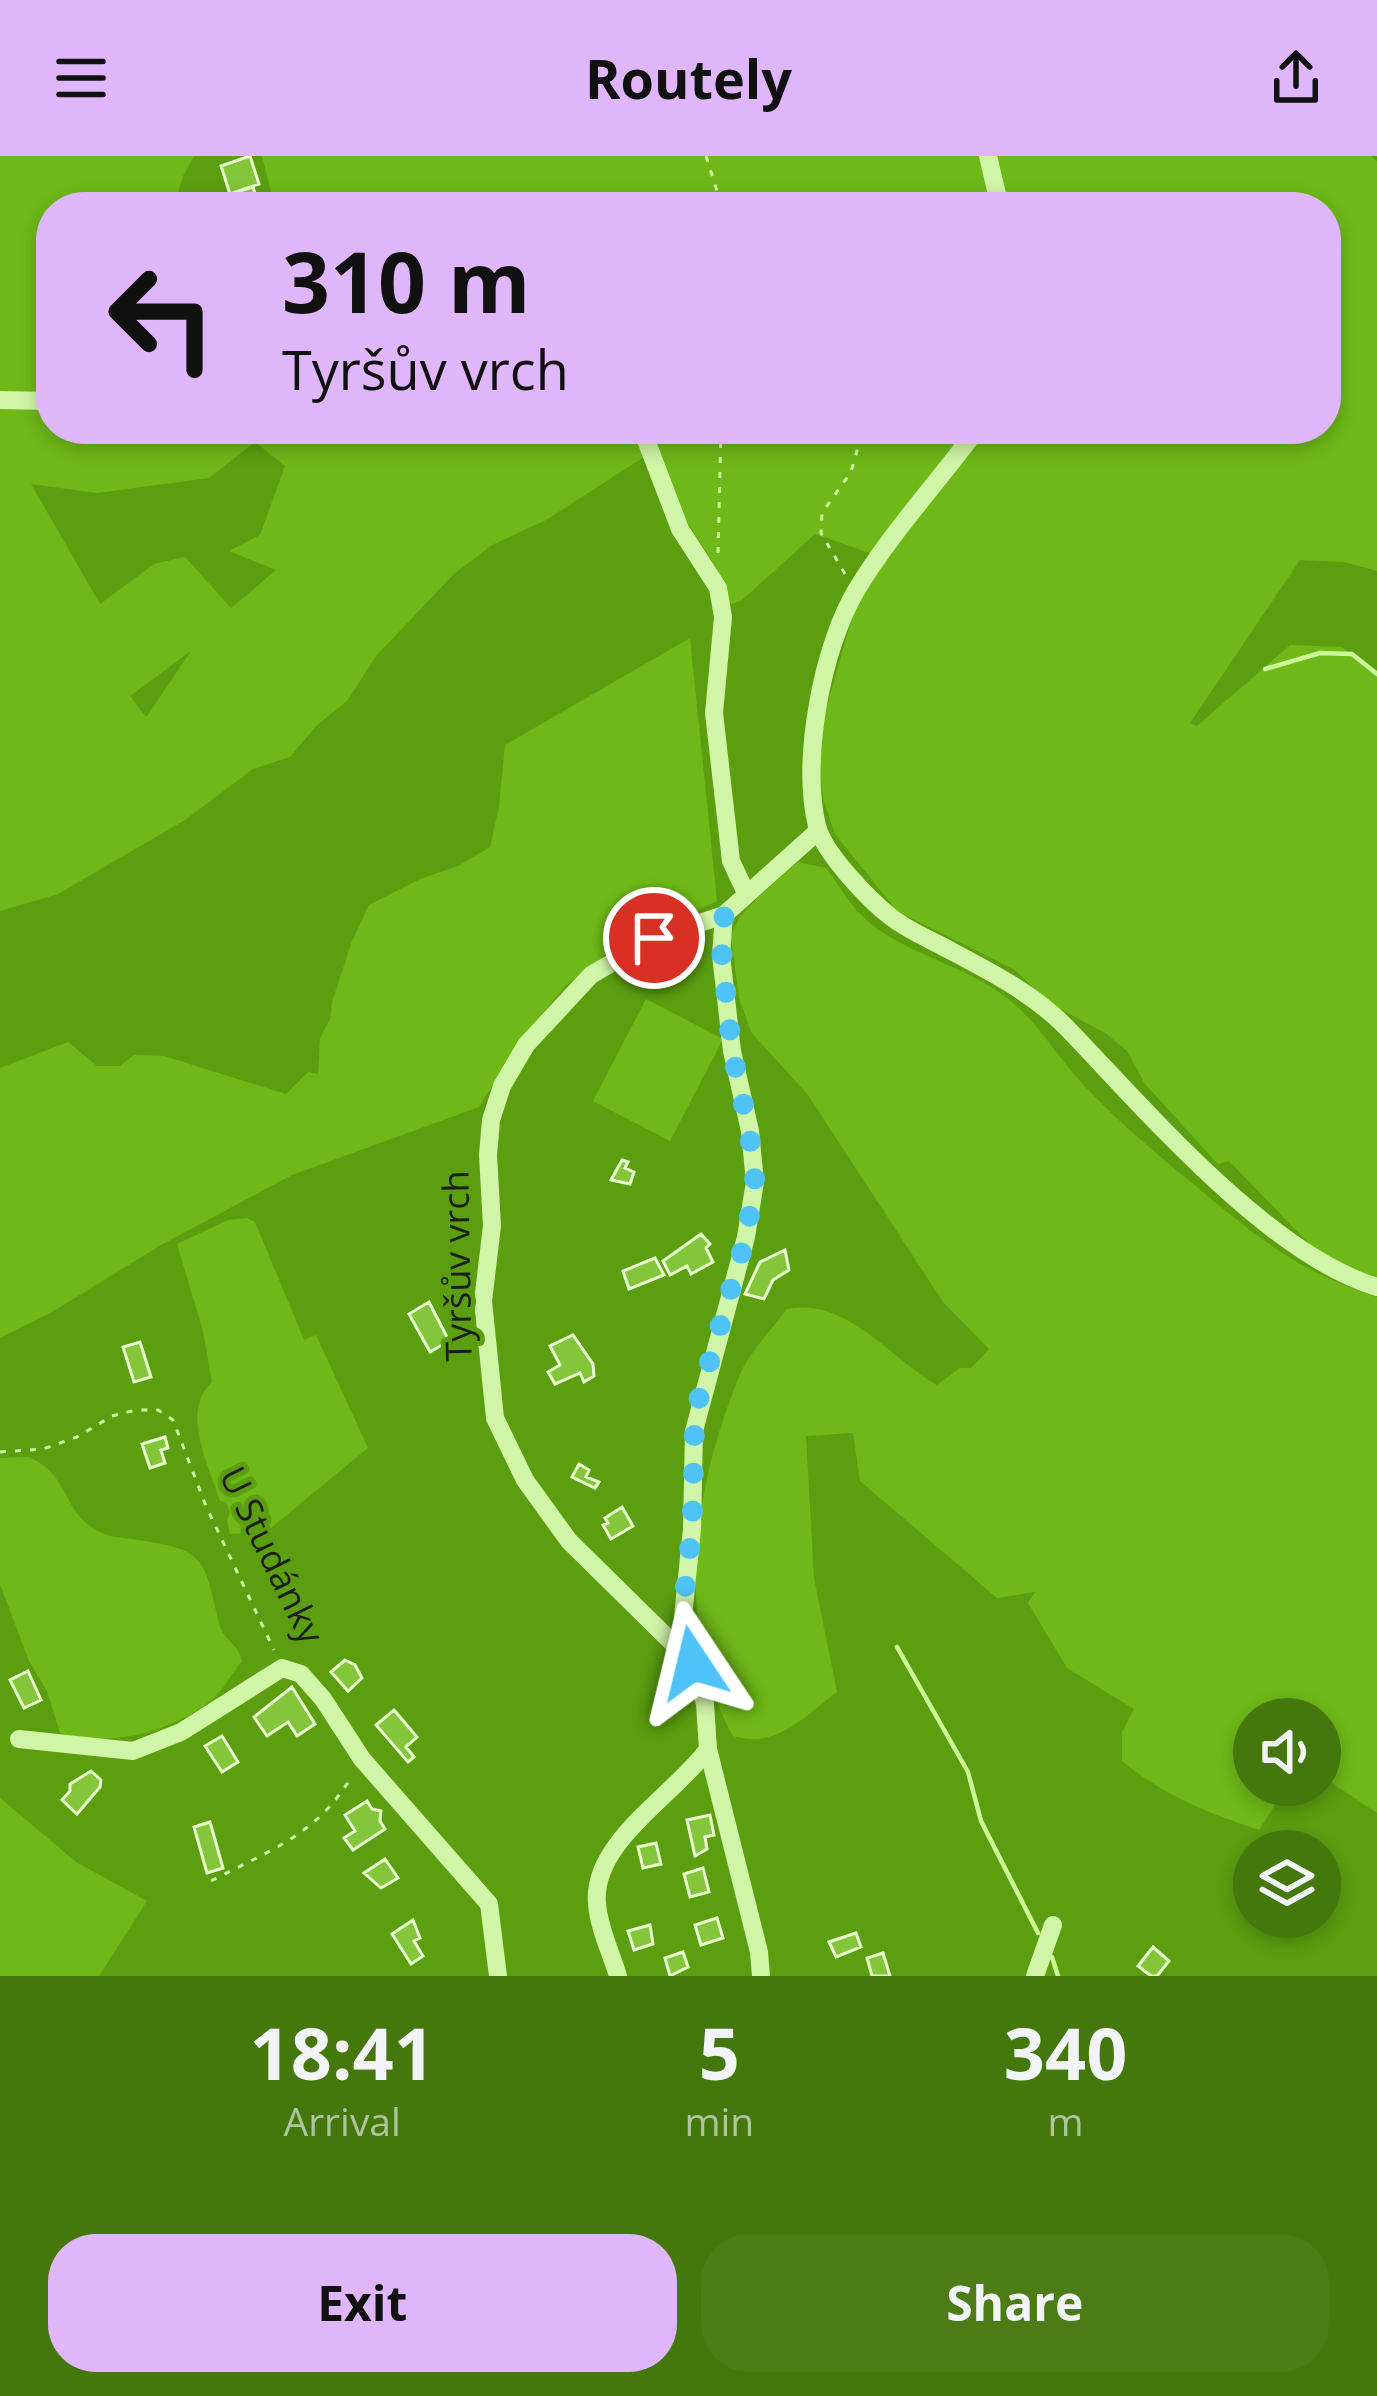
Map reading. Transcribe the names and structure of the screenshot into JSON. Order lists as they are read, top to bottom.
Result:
{
  "streets": {
    "street": ["Tyršův vrch", "U Studánky"]
  },
  "page": {
    "header": "Routely",
    "turn": ["310 m", "Tyršův vrch"],
    "eta": [
      "18:41",
      "Arrival",
      "5",
      "min",
      "340",
      "m"
    ],
    "buttons": ["Exit", "Share"]
  }
}
